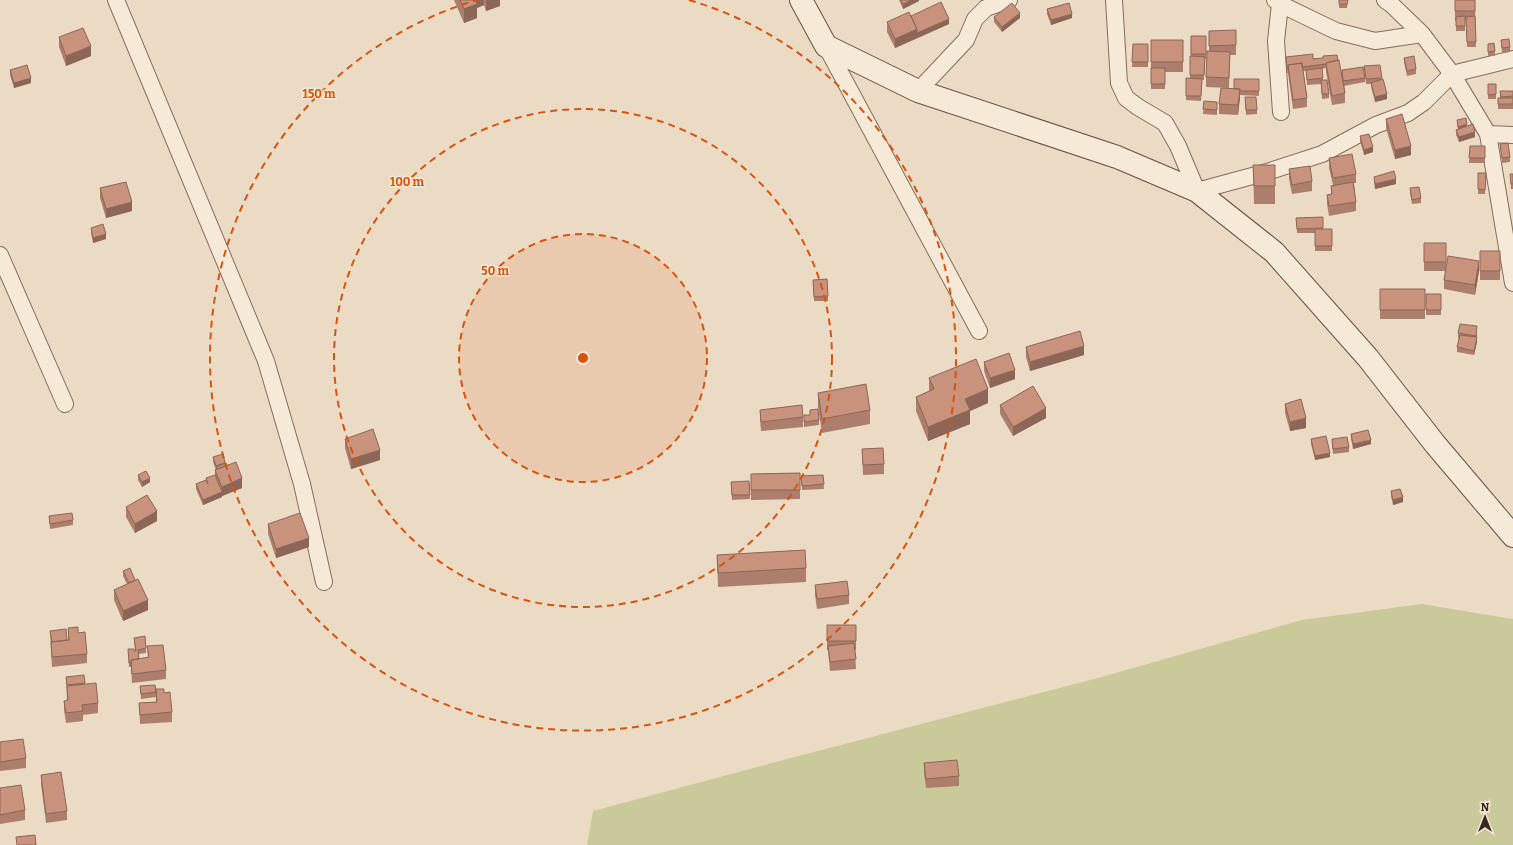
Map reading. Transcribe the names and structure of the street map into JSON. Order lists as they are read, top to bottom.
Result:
{
  "north": "top",
  "rings": ["150 m", "100 m", "50 m"]
}
